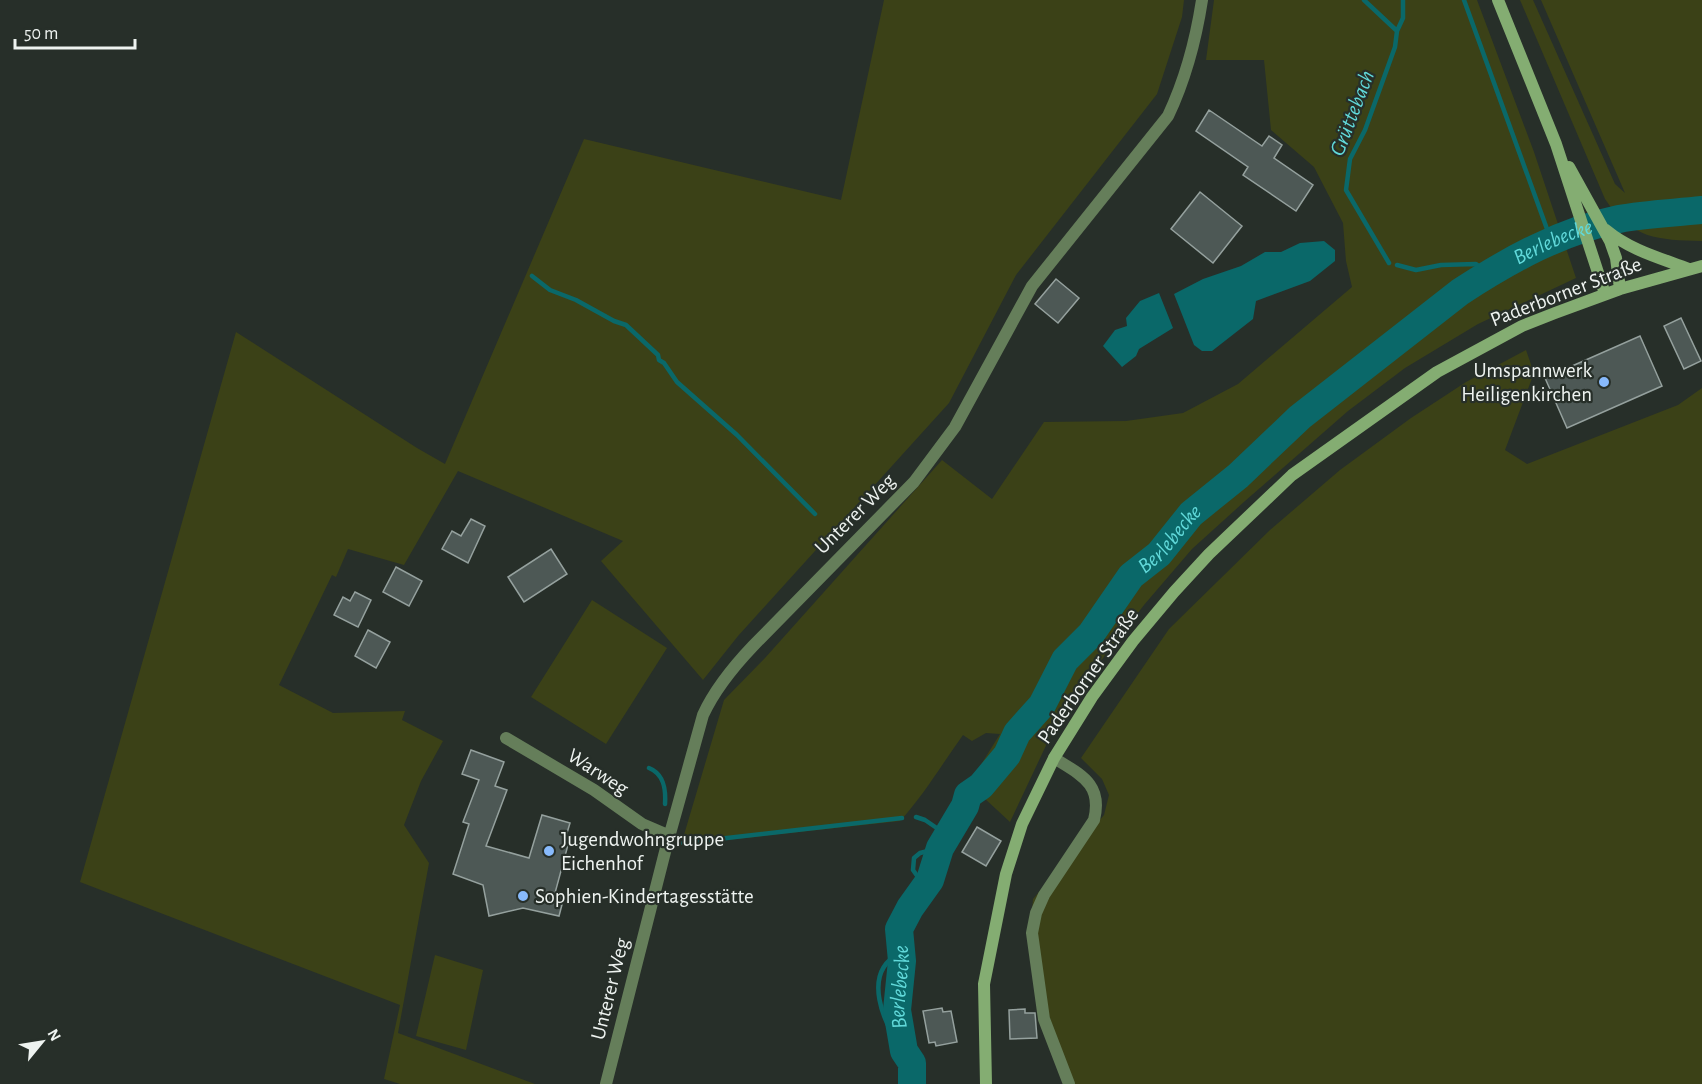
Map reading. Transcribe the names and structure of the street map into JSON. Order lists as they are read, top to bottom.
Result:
{
  "streets": {
    "main road": ["Paderborner Straße"],
    "street": ["Unterer Weg", "Warweg"]
  },
  "crossings": [
    ["Unterer Weg", "Warweg"]
  ],
  "water": ["Grüttebach", "Berlebecke"],
  "places": ["Umspannwerk Heiligenkirchen", "Jugendwohngruppe Eichenhof", "Sophien-Kindertagesstätte"],
  "scale_bar": "50 m",
  "north": "top right"
}
